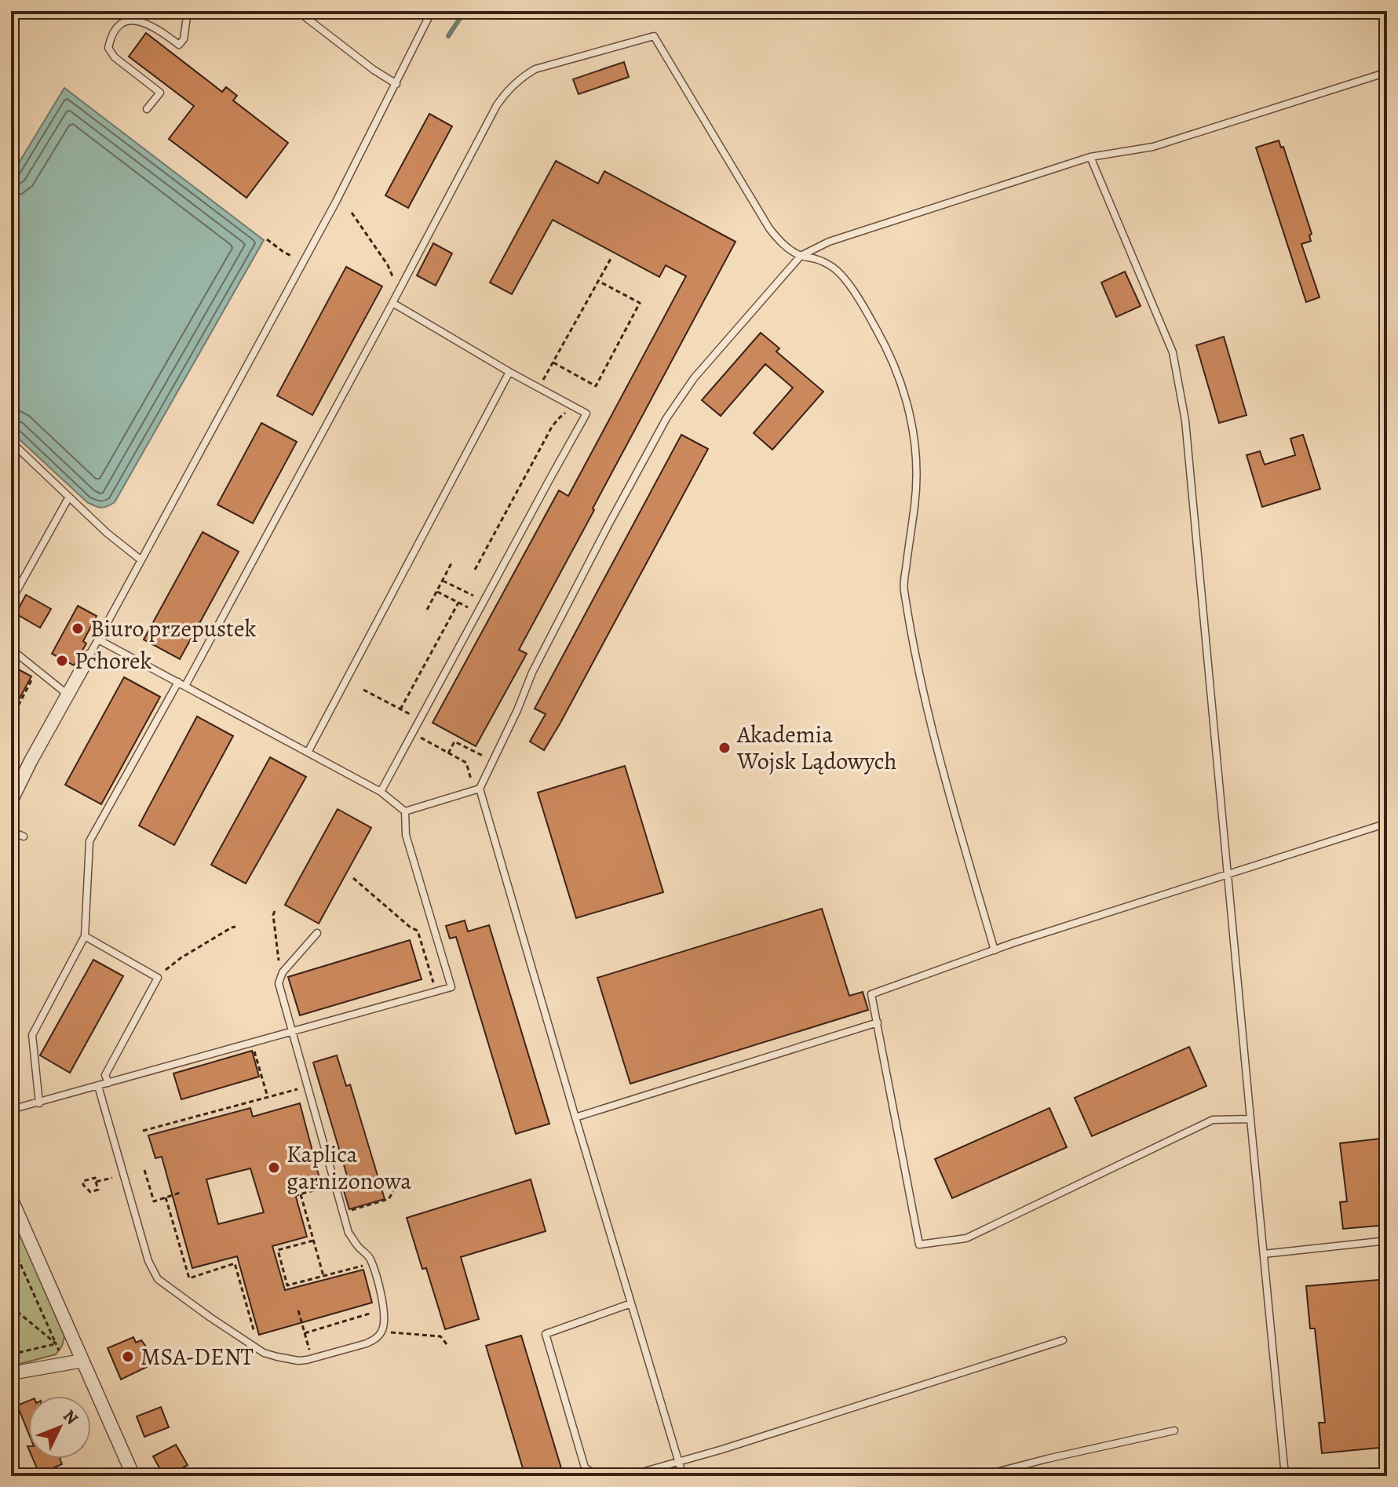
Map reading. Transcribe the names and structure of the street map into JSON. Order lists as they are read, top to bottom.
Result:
{
  "places": [
    "Biuro przepustek",
    "Pchorek",
    "Akademia Wojsk Lądowych",
    "Kaplica garnizonowa",
    "MSA-DENT"
  ],
  "north": "top right"
}
